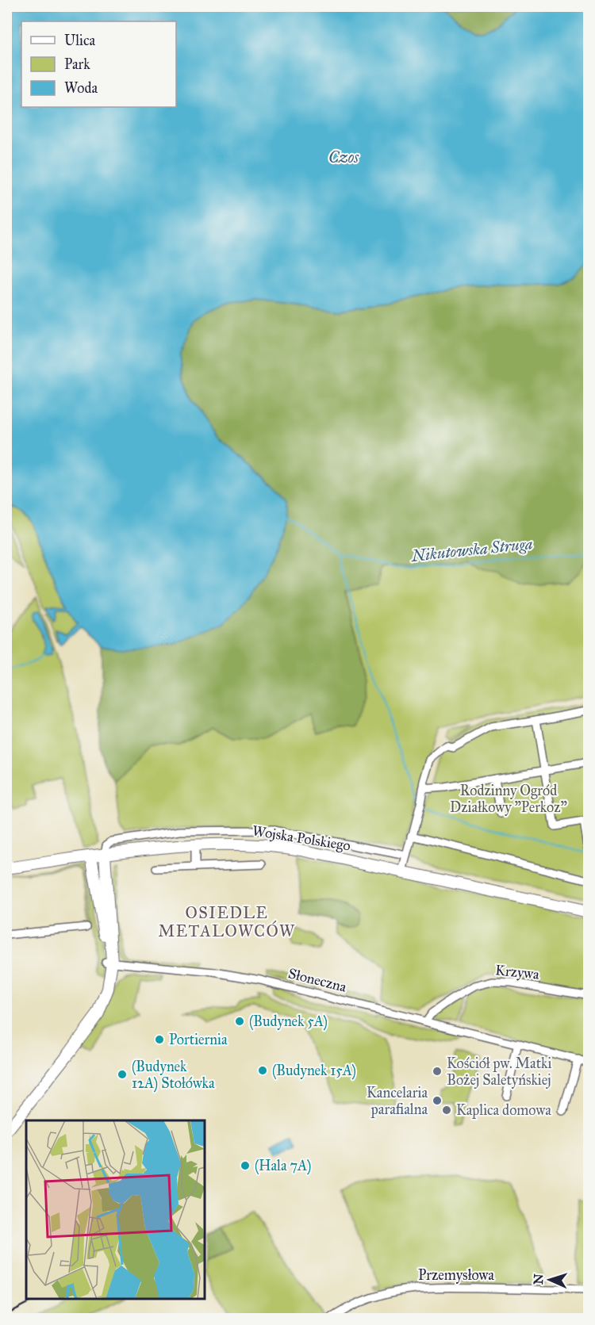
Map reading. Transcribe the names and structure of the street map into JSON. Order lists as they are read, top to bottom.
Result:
{
  "streets": {
    "street": [
      "Wojska Polskiego",
      "Krzywa",
      "Słoneczna",
      "Przemysłowa"
    ]
  },
  "crossings": [
    ["Krzywa", "Słoneczna"]
  ],
  "districts": ["OSIEDLE METALOWCÓW"],
  "water": ["Czos", "Nikutowska Struga"],
  "parks": ["Rodzinny Ogród Działkowy \"Perkoz\""],
  "places": [
    "(Budynek 5A)",
    "Portiernia",
    "(Budynek 15A)",
    "Kościół pw. Matki Bożej Saletyńskiej",
    "(Budynek 12A) Stołówka",
    "Kancelaria parafialna",
    "Kaplica domowa",
    "(Hala 7A)"
  ],
  "legend": ["Ulica", "Park", "Woda"],
  "north": "left"
}
